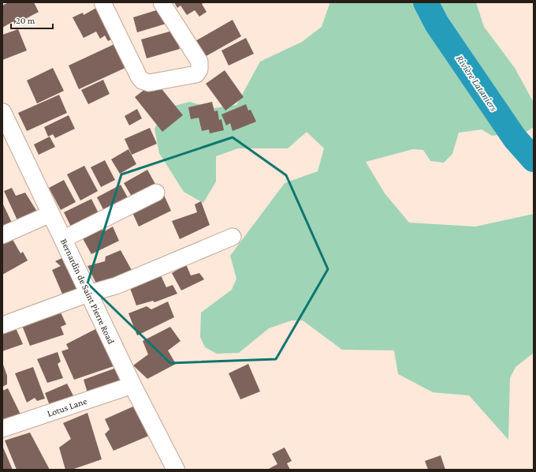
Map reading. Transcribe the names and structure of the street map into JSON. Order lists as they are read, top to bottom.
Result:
{
  "streets": {
    "main road": ["Bernardin de Saint Pierre Road"],
    "street": ["Lotus Lane"]
  },
  "crossings": [
    ["Bernardin de Saint Pierre Road", "Lotus Lane"]
  ],
  "water": ["Rivière Lataniers"],
  "scale_bar": "20 m"
}
